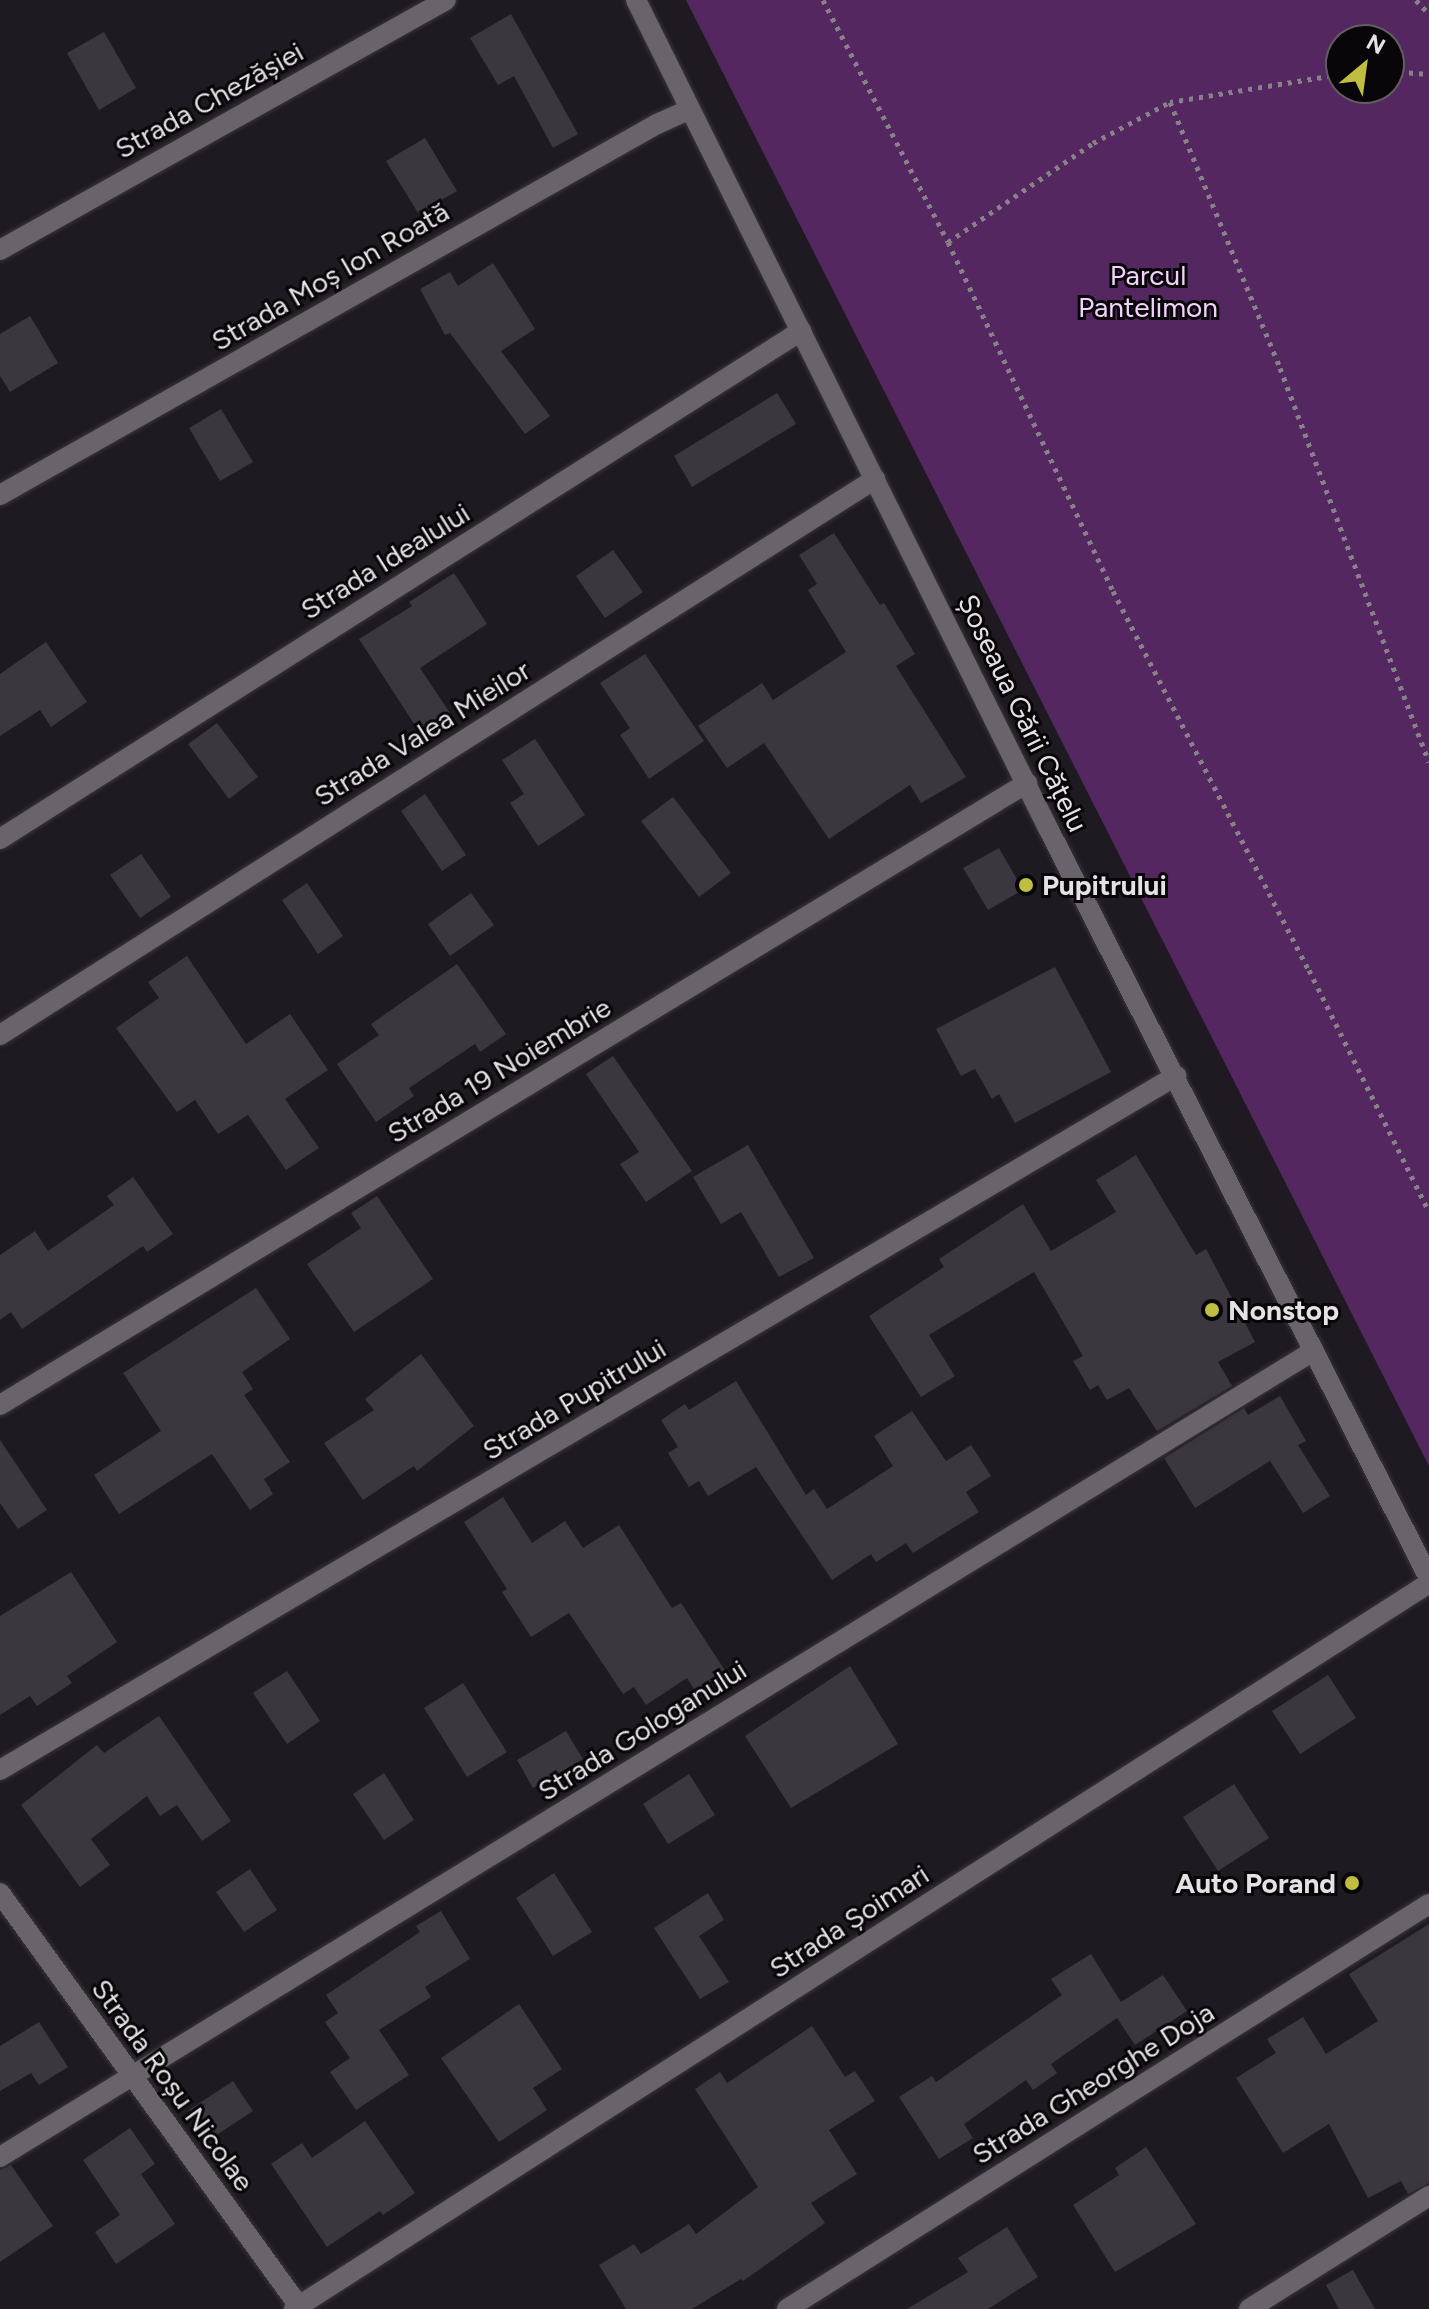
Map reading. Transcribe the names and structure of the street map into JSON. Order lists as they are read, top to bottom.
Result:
{
  "streets": {
    "street": [
      "Strada Chezășiei",
      "Strada Moș Ion Roată",
      "Strada Idealului",
      "Șoseaua Gării Cățelu",
      "Strada Valea Mieilor",
      "Strada 19 Noiembrie",
      "Strada Pupitrului",
      "Strada Gologanului",
      "Strada Șoimari",
      "Strada Gheorghe Doja",
      "Strada Roșu Nicolae"
    ]
  },
  "crossings": [
    ["Strada Moș Ion Roată", "Șoseaua Gării Cățelu"],
    ["Strada Idealului", "Șoseaua Gării Cățelu"],
    ["Șoseaua Gării Cățelu", "Strada Valea Mieilor"],
    ["Șoseaua Gării Cățelu", "Strada 19 Noiembrie"],
    ["Șoseaua Gării Cățelu", "Strada Pupitrului"],
    ["Șoseaua Gării Cățelu", "Strada Gologanului"],
    ["Șoseaua Gării Cățelu", "Strada Șoimari"],
    ["Strada Gologanului", "Strada Roșu Nicolae"],
    ["Strada Șoimari", "Strada Roșu Nicolae"]
  ],
  "parks": ["Parcul Pantelimon"],
  "places": ["Pupitrului", "Nonstop", "Auto Porand"],
  "north": "top right"
}
